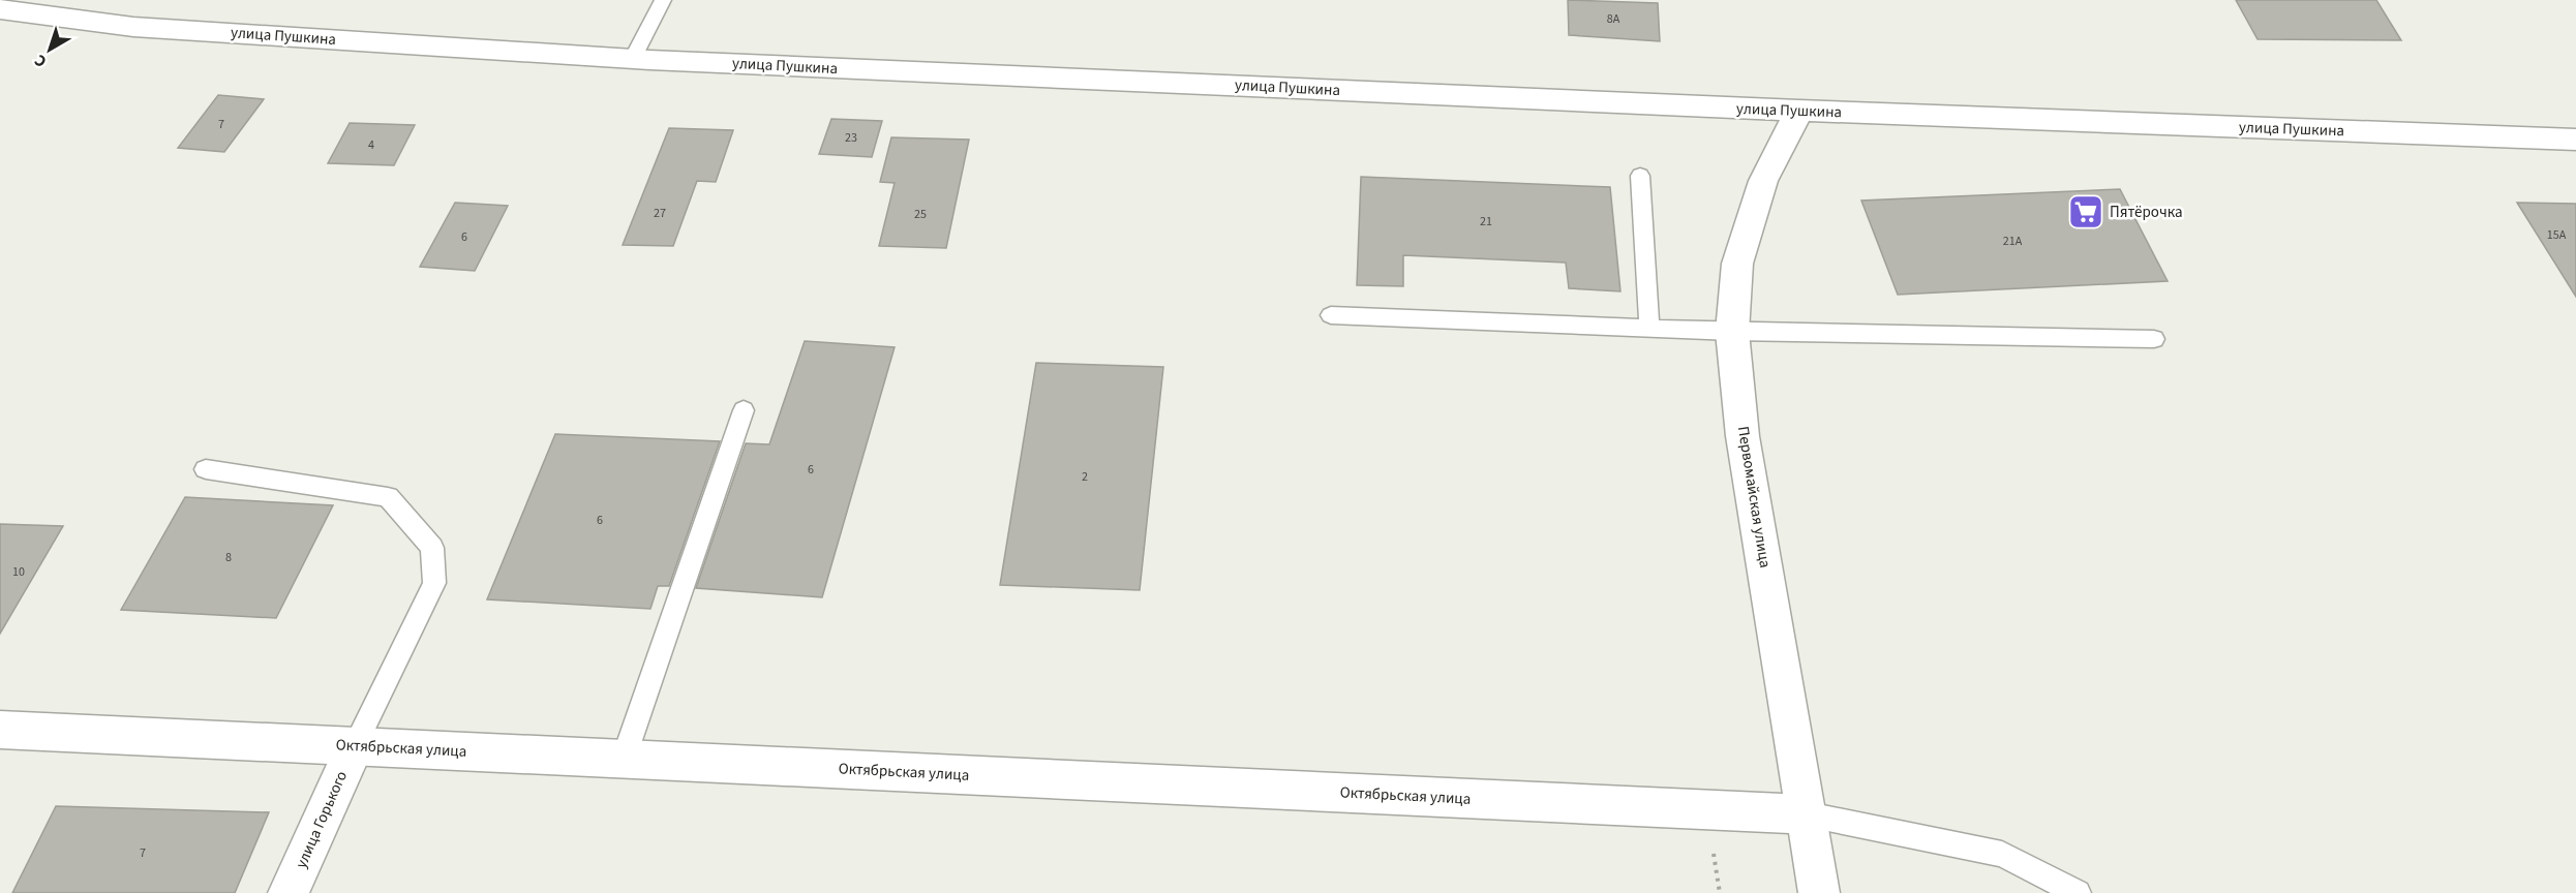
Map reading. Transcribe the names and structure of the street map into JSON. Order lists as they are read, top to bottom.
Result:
{
  "streets": {
    "main road": [
      "улица Пушкина",
      "Первомайская улица",
      "Октябрьская улица",
      "улица Горького"
    ]
  },
  "crossings": [
    ["улица Пушкина", "Первомайская улица"],
    ["Первомайская улица", "Октябрьская улица"],
    ["Октябрьская улица", "улица Горького"]
  ],
  "places": {
    "supermarket": ["Пятёрочка"]
  },
  "house_numbers": [
    "8А",
    "7",
    "23",
    "4",
    "27",
    "25",
    "21",
    "15А",
    "6",
    "21А",
    "6",
    "2",
    "6",
    "8",
    "10",
    "7"
  ],
  "north": "bottom left"
}
